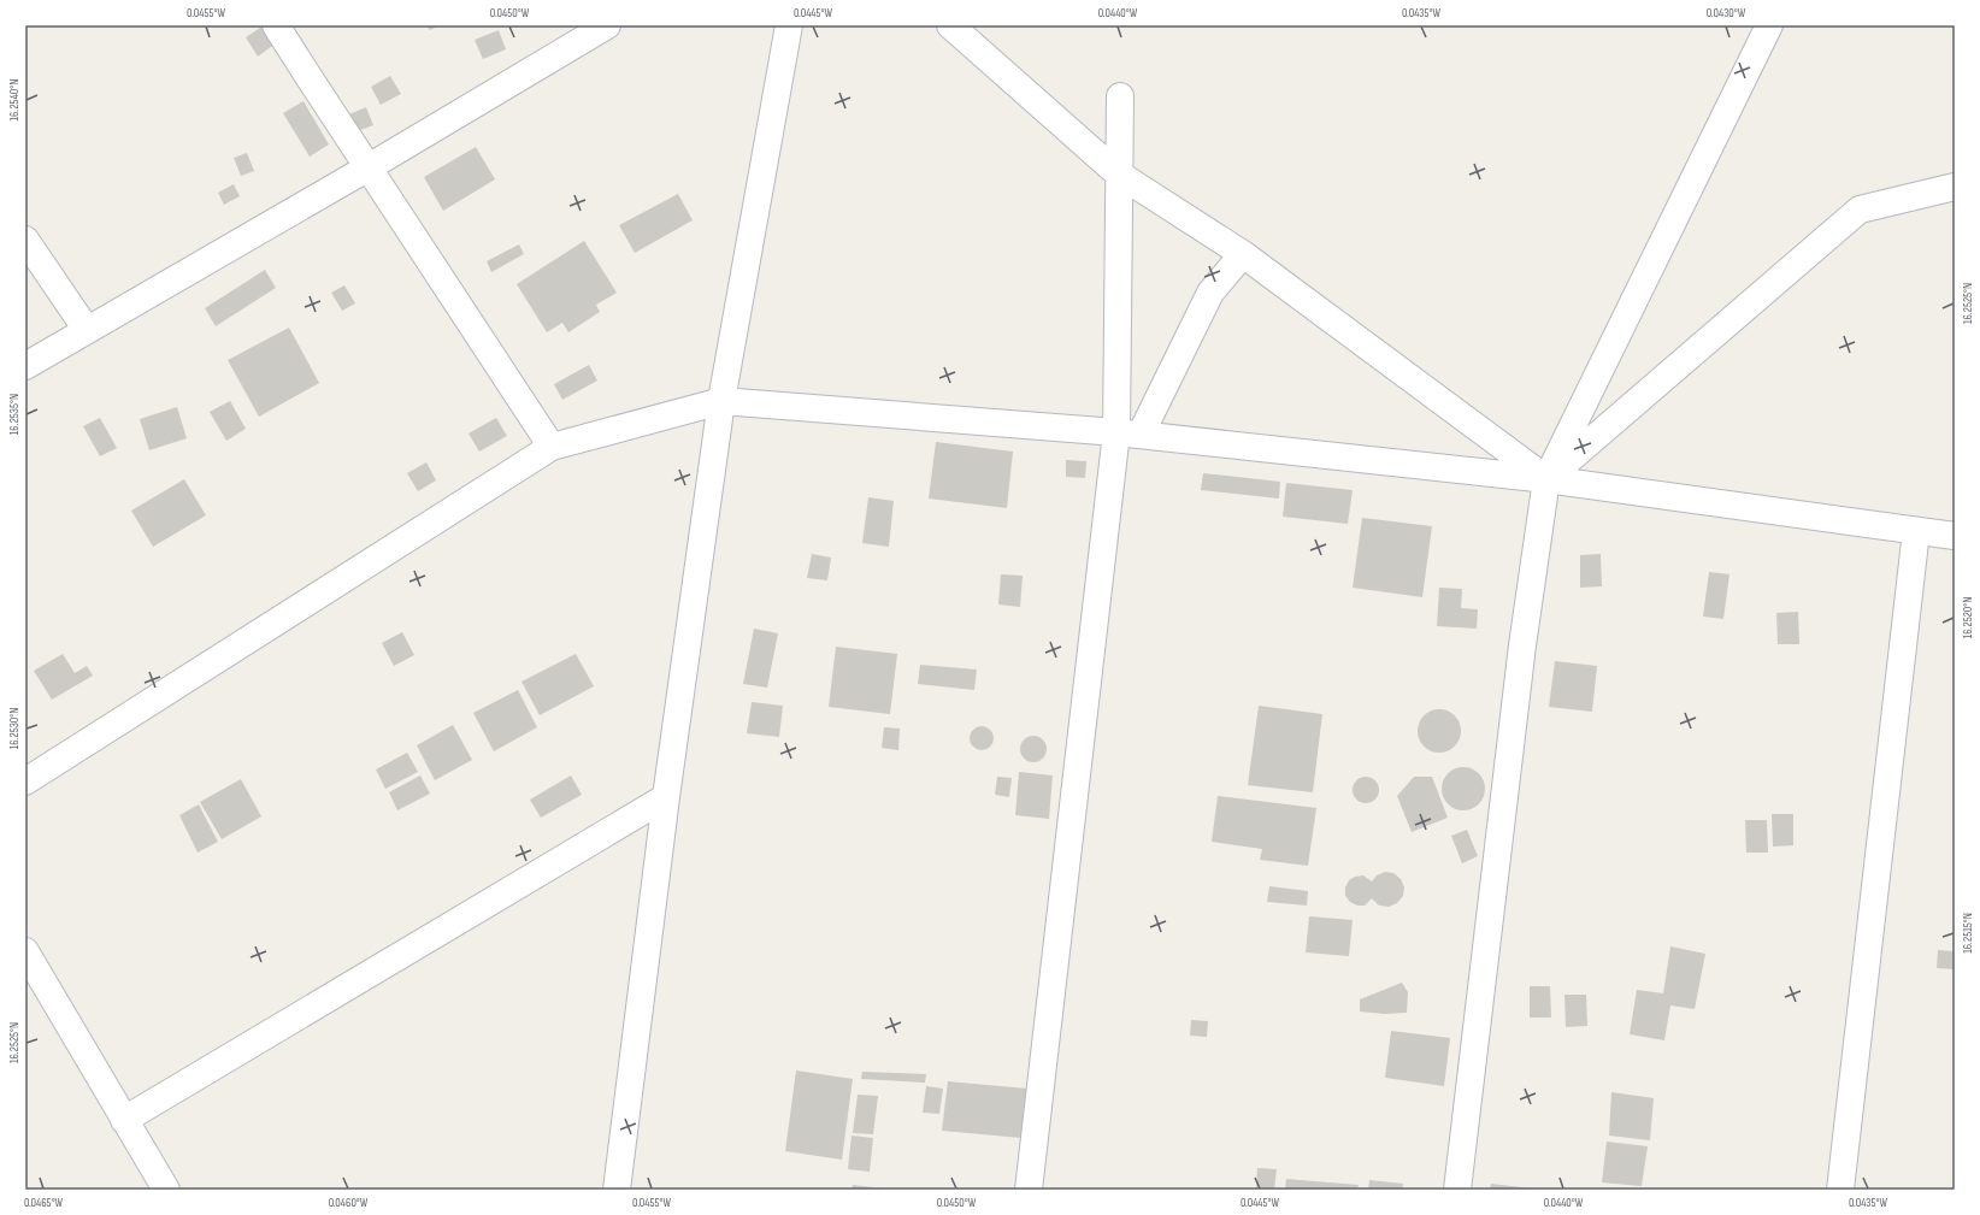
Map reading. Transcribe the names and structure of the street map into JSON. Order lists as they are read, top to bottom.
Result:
{
  "coordinates": [
    "0.0455°W",
    "0.0450°W",
    "0.0445°W",
    "0.0440°W",
    "0.0435°W",
    "0.0430°W",
    "16.2540°N",
    "16.2525°N",
    "16.2535°N",
    "16.2520°N",
    "16.2530°N",
    "16.2515°N",
    "0.0465°W",
    "0.0460°W"
  ]
}
